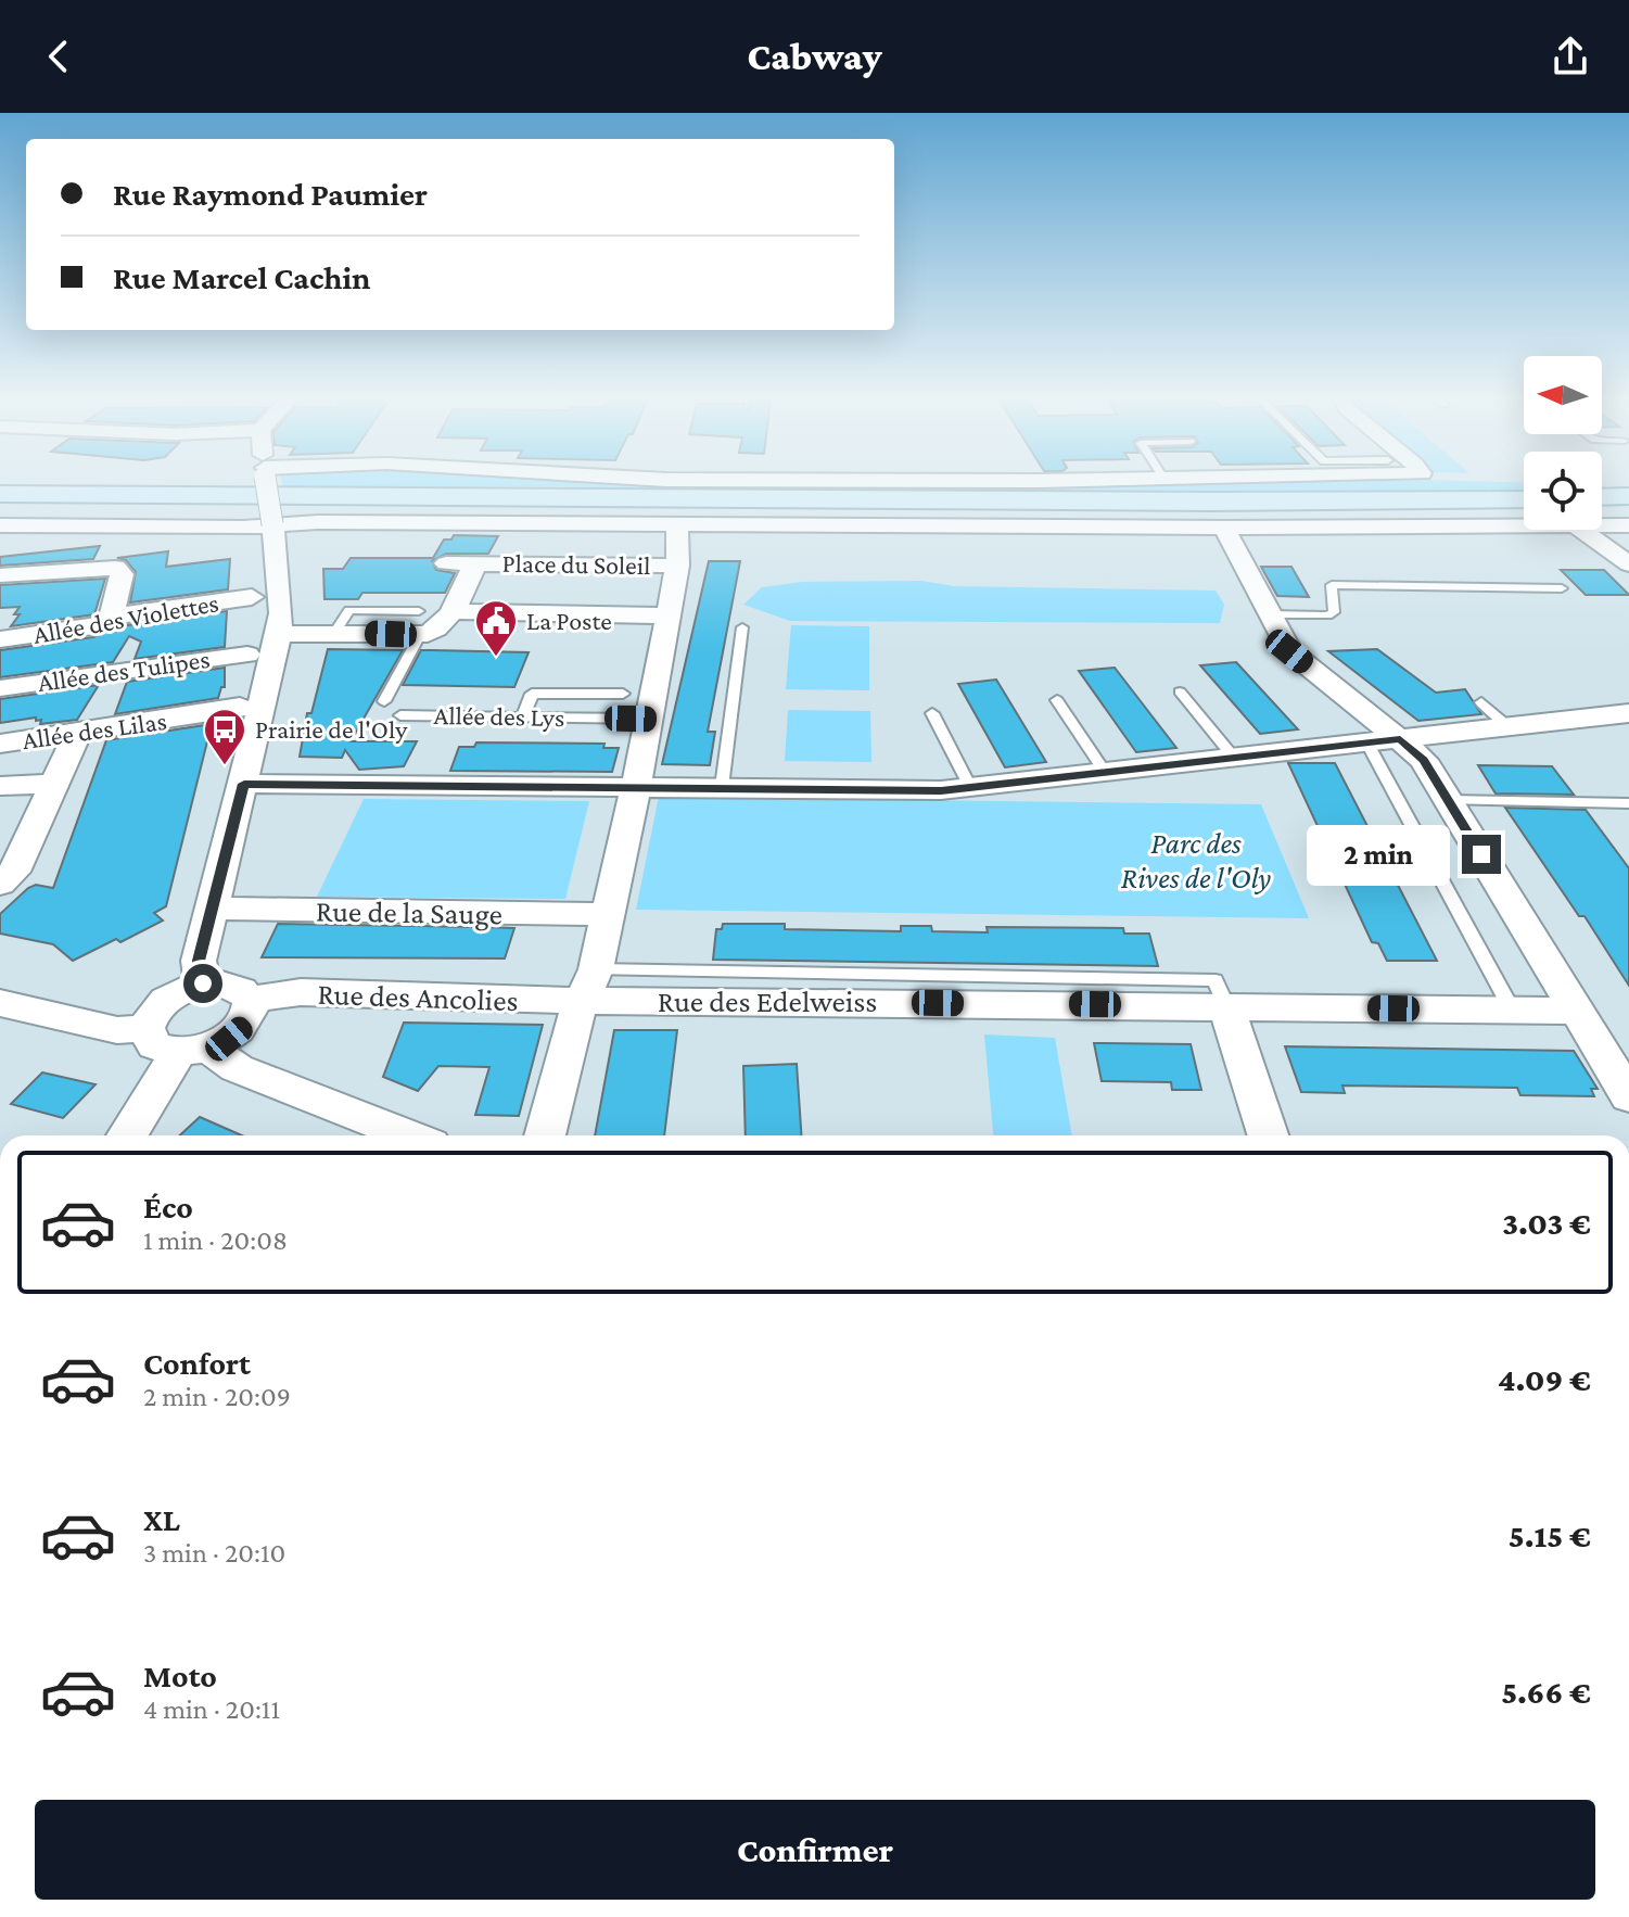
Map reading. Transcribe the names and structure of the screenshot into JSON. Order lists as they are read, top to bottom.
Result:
{
  "streets": {
    "street": [
      "Place du Soleil",
      "Allée des Violettes",
      "Allée des Tulipes",
      "Allée des Lilas",
      "Rue de la Sauge",
      "Rue des Ancolies",
      "Rue des Edelweiss"
    ],
    "lane": ["Allée des Lys"]
  },
  "crossings": [
    ["Allée des Violettes", "Allée des Tulipes"],
    ["Rue des Ancolies", "Rue des Edelweiss"]
  ],
  "parks": ["Parc des Rives de l'Oly"],
  "places": {
    "public building": ["La Poste"],
    "bus stop": ["Prairie de l'Oly"]
  },
  "north": "left",
  "page": {
    "header": "Cabway",
    "banner": ["Rue Raymond Paumier", "Rue Marcel Cachin"],
    "bubble": "2 min",
    "list": [
      {
        "name": "Éco",
        "note": "1 min · 20:08",
        "value": "3.03 €"
      },
      {
        "name": "Confort",
        "note": "2 min · 20:09",
        "value": "4.09 €"
      },
      {
        "name": "XL",
        "note": "3 min · 20:10",
        "value": "5.15 €"
      },
      {
        "name": "Moto",
        "note": "4 min · 20:11",
        "value": "5.66 €"
      }
    ],
    "buttons": "Confirmer"
  }
}
